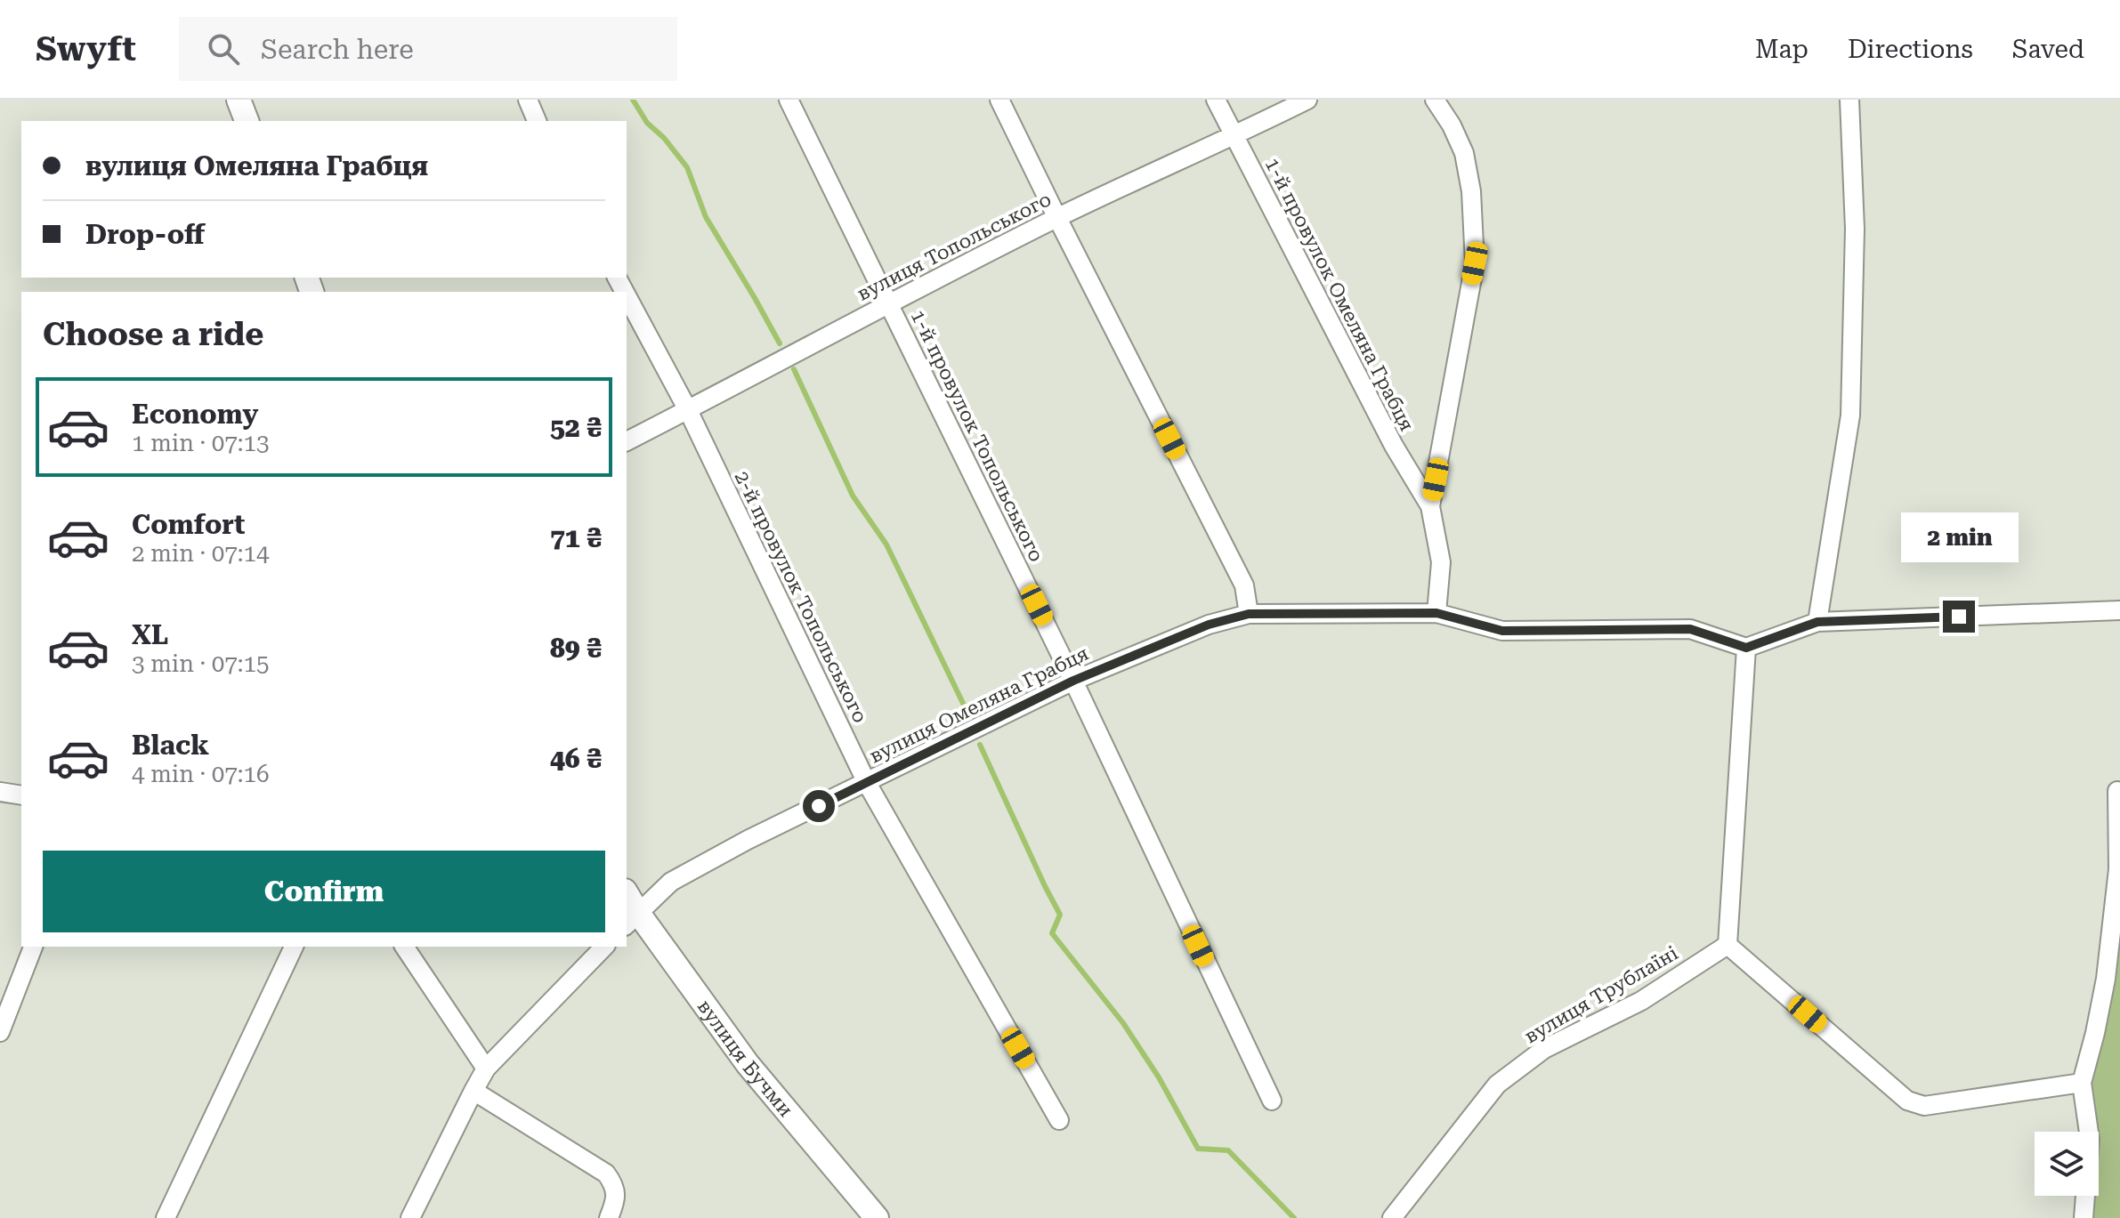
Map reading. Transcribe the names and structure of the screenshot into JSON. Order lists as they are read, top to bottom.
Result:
{
  "streets": {
    "street": [
      "вулиця Топольського",
      "1-й провулок Омеляна Грабця",
      "1-й провулок Топольського",
      "2-й провулок Топольського",
      "вулиця Омеляна Грабця",
      "вулиця Трублаїні",
      "вулиця Бучми"
    ]
  },
  "crossings": [
    ["вулиця Топольського", "1-й провулок Омеляна Грабця"],
    ["вулиця Топольського", "1-й провулок Топольського"],
    ["вулиця Топольського", "2-й провулок Топольського"],
    ["1-й провулок Топольського", "вулиця Омеляна Грабця"],
    ["2-й провулок Топольського", "вулиця Омеляна Грабця"],
    ["вулиця Омеляна Грабця", "вулиця Бучми"]
  ],
  "page": {
    "header": "Swyft",
    "search": "Search here",
    "nav": ["Map", "Directions", "Saved"],
    "banner": ["вулиця Омеляна Грабця", "Drop-off"],
    "heading": "Choose a ride",
    "list": [
      {
        "name": "Economy",
        "note": "1 min · 07:13",
        "value": "52 ₴"
      },
      {
        "name": "Comfort",
        "note": "2 min · 07:14",
        "value": "71 ₴"
      },
      {
        "name": "XL",
        "note": "3 min · 07:15",
        "value": "89 ₴"
      },
      {
        "name": "Black",
        "note": "4 min · 07:16",
        "value": "46 ₴"
      }
    ],
    "bubble": "2 min",
    "buttons": "Confirm"
  }
}
